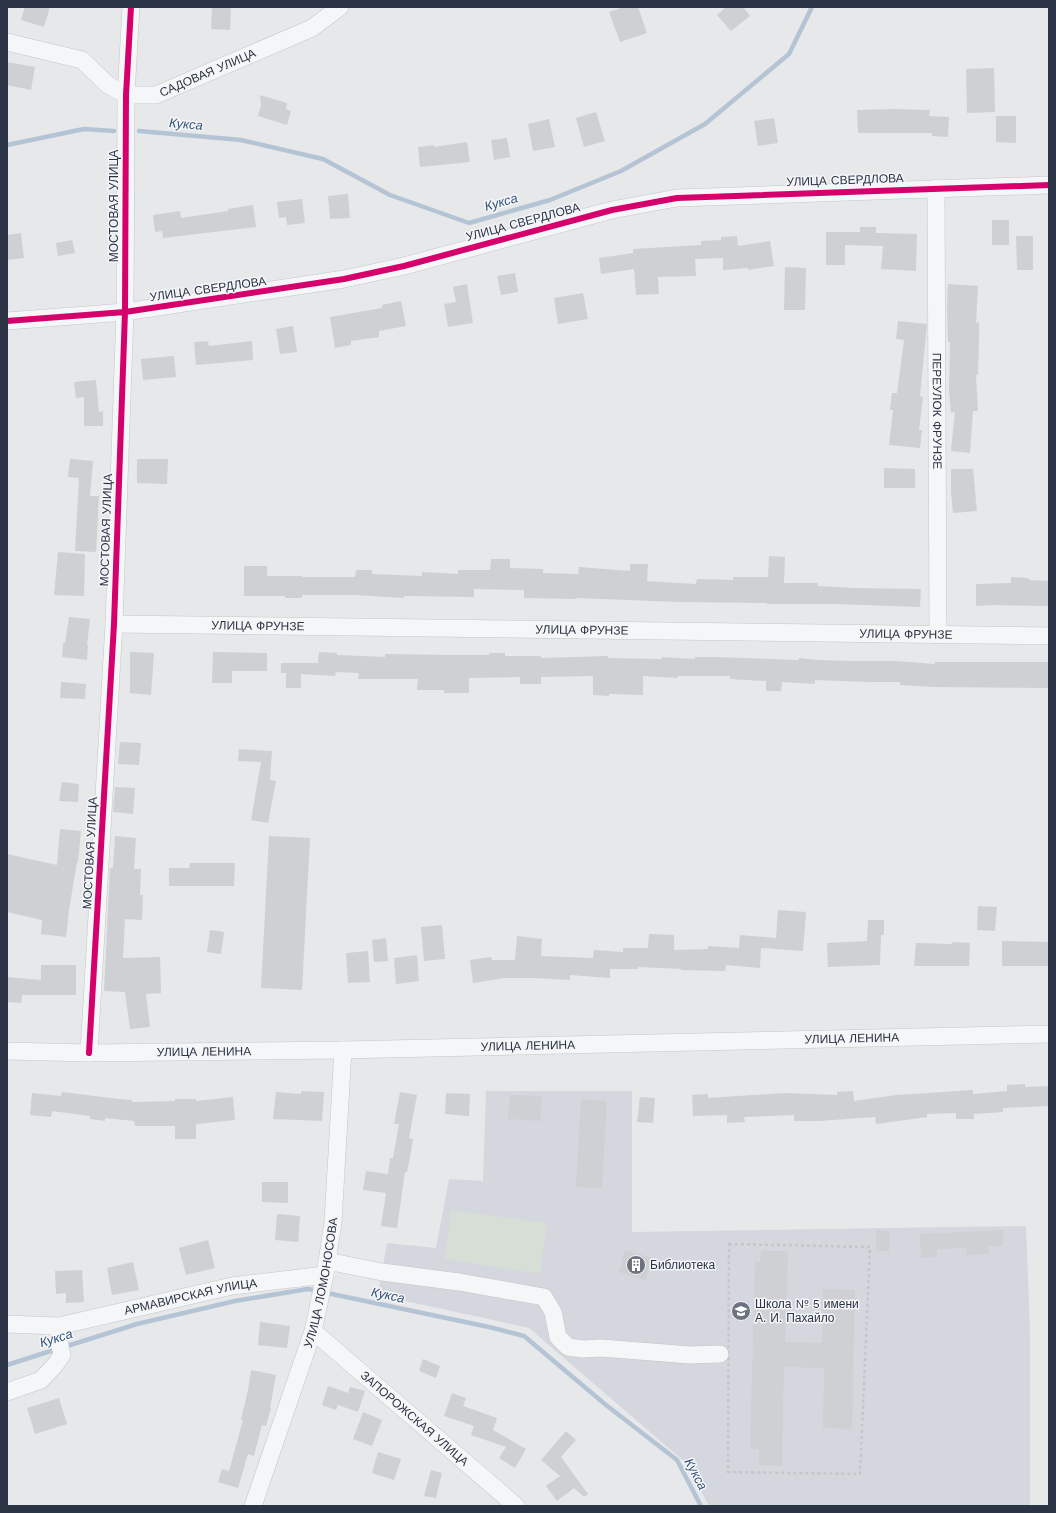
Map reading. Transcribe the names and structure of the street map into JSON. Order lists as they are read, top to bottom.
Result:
{
  "streets": {
    "street": [
      "САДОВАЯ УЛИЦА",
      "УЛИЦА СВЕРДЛОВА",
      "МОСТОВАЯ УЛИЦА",
      "ПЕРЕУЛОК ФРУНЗЕ",
      "УЛИЦА ФРУНЗЕ",
      "УЛИЦА ЛЕНИНА",
      "УЛИЦА ЛОМОНОСОВА",
      "АРМАВИРСКАЯ УЛИЦА",
      "ЗАПОРОЖСКАЯ УЛИЦА"
    ]
  },
  "crossings": [
    ["САДОВАЯ УЛИЦА", "МОСТОВАЯ УЛИЦА"],
    ["УЛИЦА СВЕРДЛОВА", "МОСТОВАЯ УЛИЦА"],
    ["УЛИЦА СВЕРДЛОВА", "ПЕРЕУЛОК ФРУНЗЕ"],
    ["МОСТОВАЯ УЛИЦА", "УЛИЦА ФРУНЗЕ"],
    ["МОСТОВАЯ УЛИЦА", "УЛИЦА ЛЕНИНА"],
    ["ПЕРЕУЛОК ФРУНЗЕ", "УЛИЦА ФРУНЗЕ"],
    ["УЛИЦА ЛЕНИНА", "УЛИЦА ЛОМОНОСОВА"],
    ["УЛИЦА ЛОМОНОСОВА", "АРМАВИРСКАЯ УЛИЦА"],
    ["УЛИЦА ЛОМОНОСОВА", "ЗАПОРОЖСКАЯ УЛИЦА"]
  ],
  "water": ["Кукса"],
  "places": {
    "building": ["Библиотека"],
    "school or university": ["Школа № 5 имени А. И. Пахайло"]
  }
}
